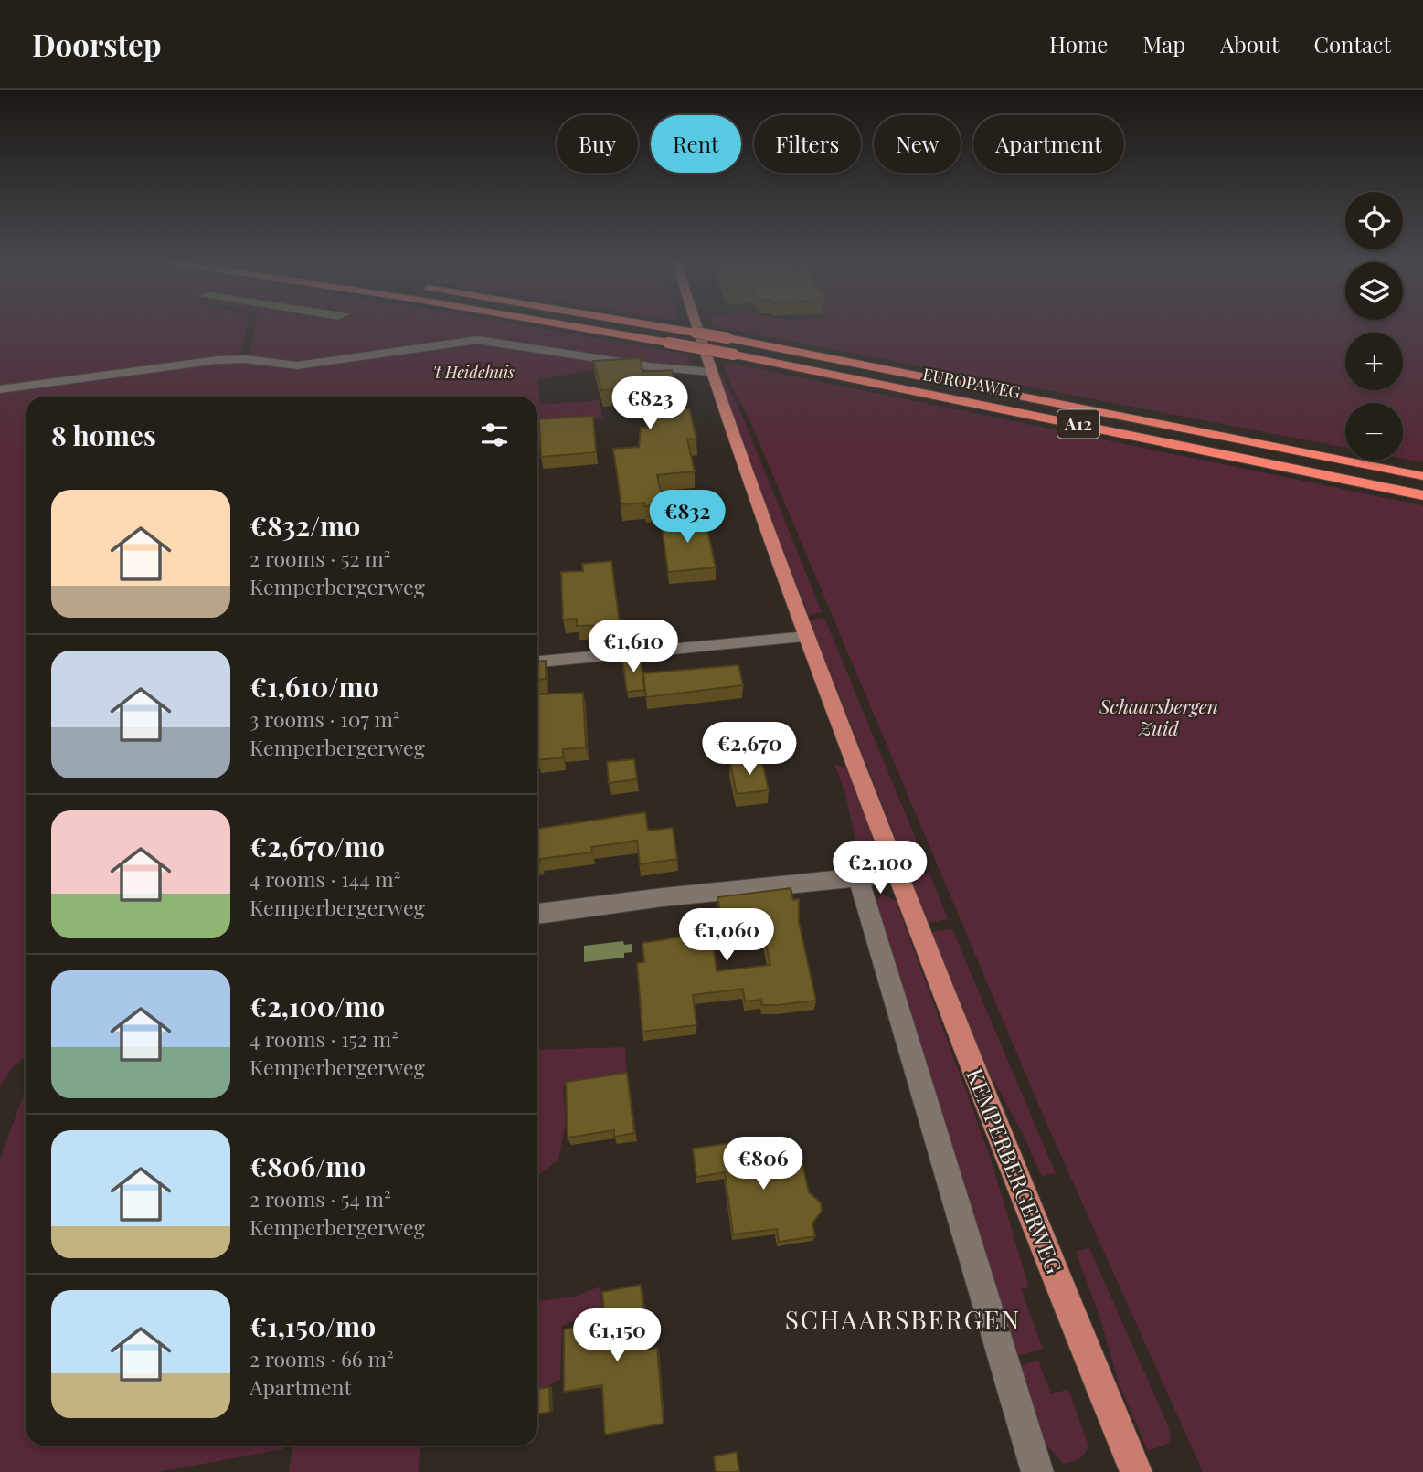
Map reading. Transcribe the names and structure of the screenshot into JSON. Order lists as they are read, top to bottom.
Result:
{
  "streets": {
    "highway": ["EUROPAWEG", "A12"],
    "main road": ["KEMPERBERGERWEG"]
  },
  "crossings": [
    ["EUROPAWEG", "A12"]
  ],
  "districts": ["SCHAARSBERGEN"],
  "parks": ["'t Heidehuis", "Schaarsbergen Zuid"],
  "page": {
    "header": "Doorstep",
    "nav": [
      "Home",
      "Map",
      "About",
      "Contact"
    ],
    "chip": [
      "Buy",
      "Rent",
      "Filters",
      "New",
      "Apartment"
    ],
    "map_buttons": ["+", "−"],
    "price": [
      "€823",
      "€832",
      "€1,610",
      "€2,670",
      "€2,100",
      "€1,060",
      "€806",
      "€1,150"
    ],
    "heading": "8 homes",
    "list": [
      {
        "name": "€832/mo",
        "note": "2 rooms · 52 m² · Kemperbergerweg"
      },
      {
        "name": "€1,610/mo",
        "note": "3 rooms · 107 m² · Kemperbergerweg"
      },
      {
        "name": "€2,670/mo",
        "note": "4 rooms · 144 m² · Kemperbergerweg"
      },
      {
        "name": "€2,100/mo",
        "note": "4 rooms · 152 m² · Kemperbergerweg"
      },
      {
        "name": "€806/mo",
        "note": "2 rooms · 54 m² · Kemperbergerweg"
      },
      {
        "name": "€1,150/mo",
        "note": "2 rooms · 66 m² · Apartment"
      }
    ]
  }
}
